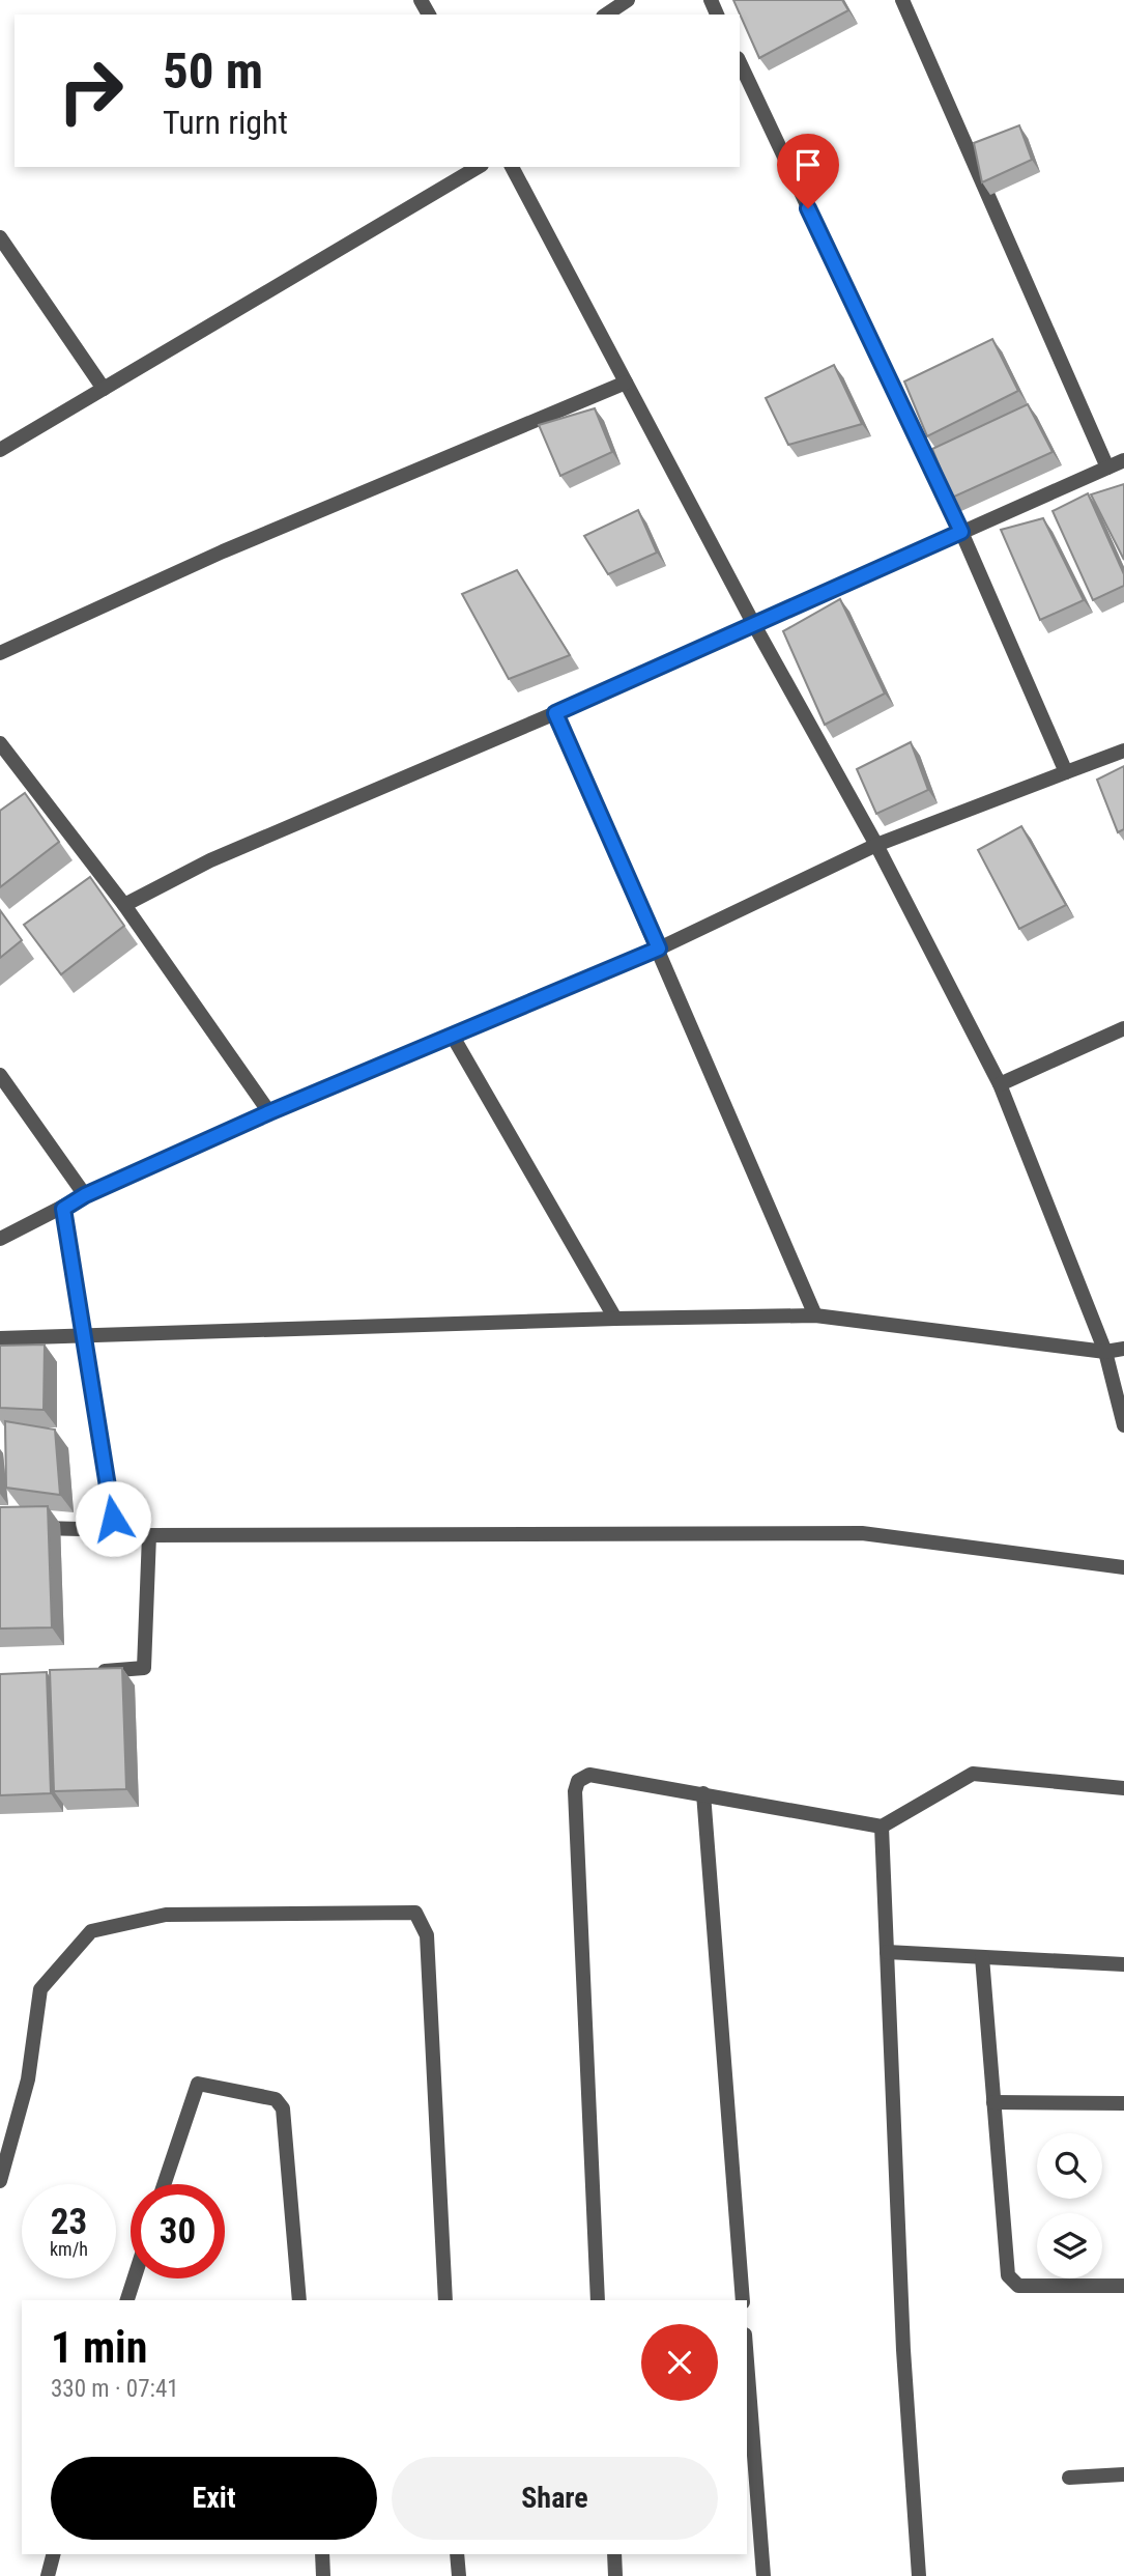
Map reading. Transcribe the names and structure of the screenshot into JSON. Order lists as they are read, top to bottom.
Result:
{
  "page": {
    "turn": ["50 m", "Turn right"],
    "speed": "23 km/h",
    "limit": "30",
    "heading": ["1 min", "330 m · 07:41"],
    "buttons": ["Exit", "Share"]
  }
}
